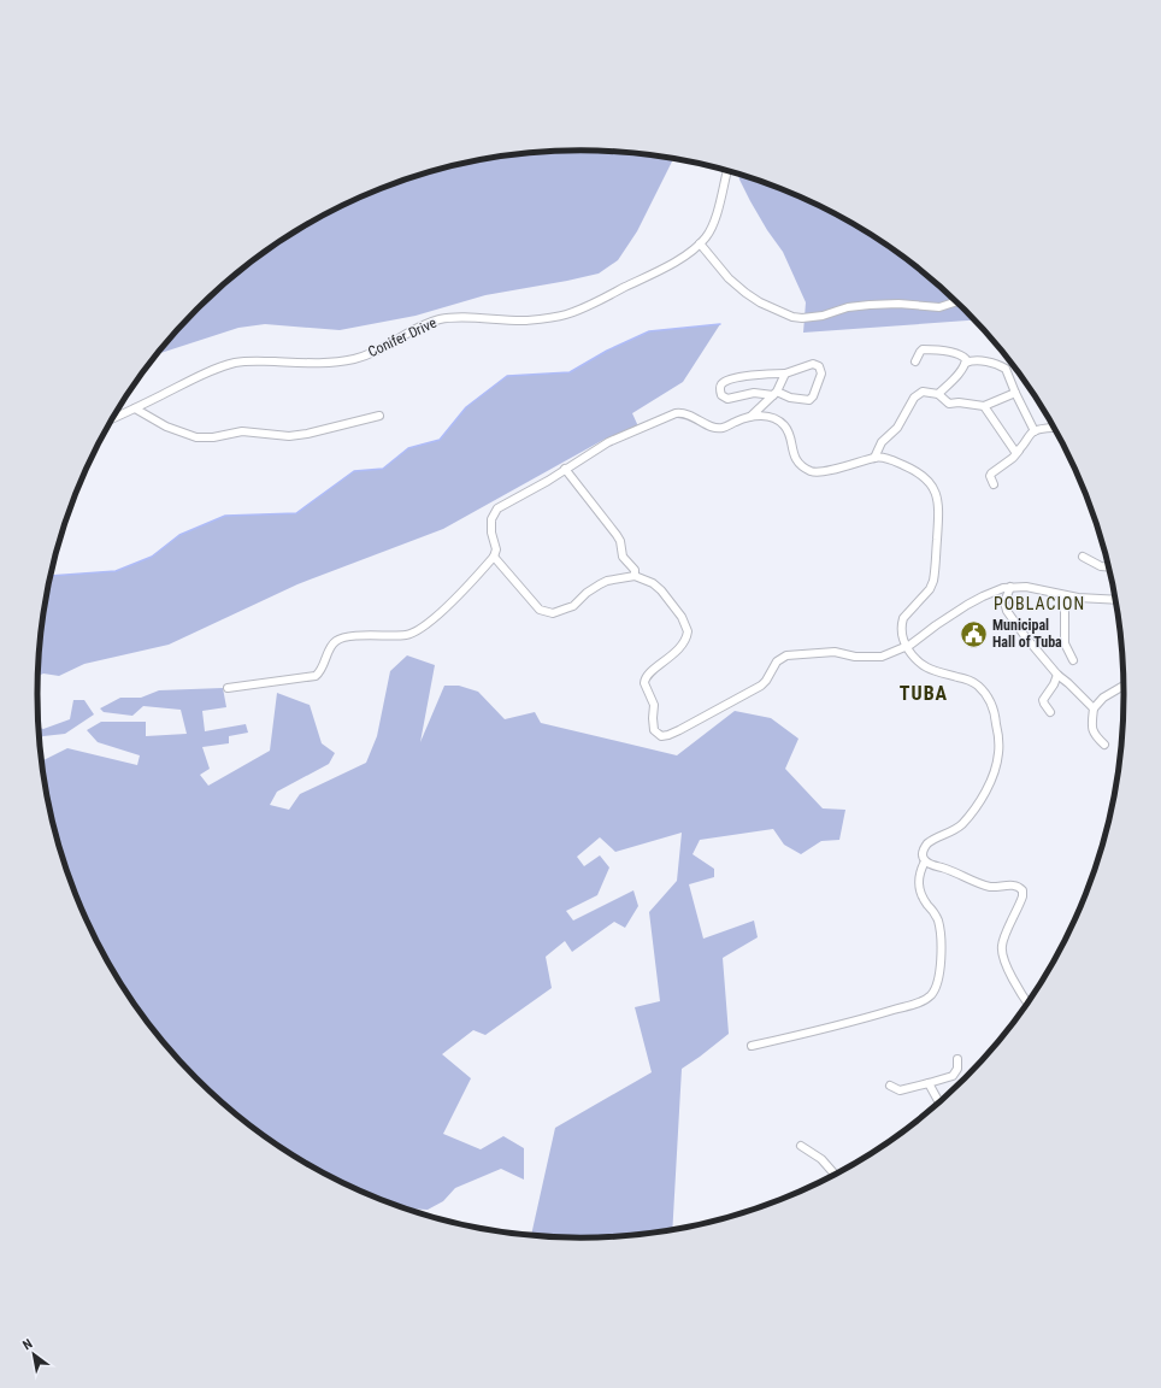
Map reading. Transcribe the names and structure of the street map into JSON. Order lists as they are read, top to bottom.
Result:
{
  "streets": {
    "street": ["Conifer Drive"]
  },
  "districts": ["POBLACION", "TUBA"],
  "places": {
    "public building": ["Municipal Hall of Tuba"]
  },
  "north": "top left"
}
